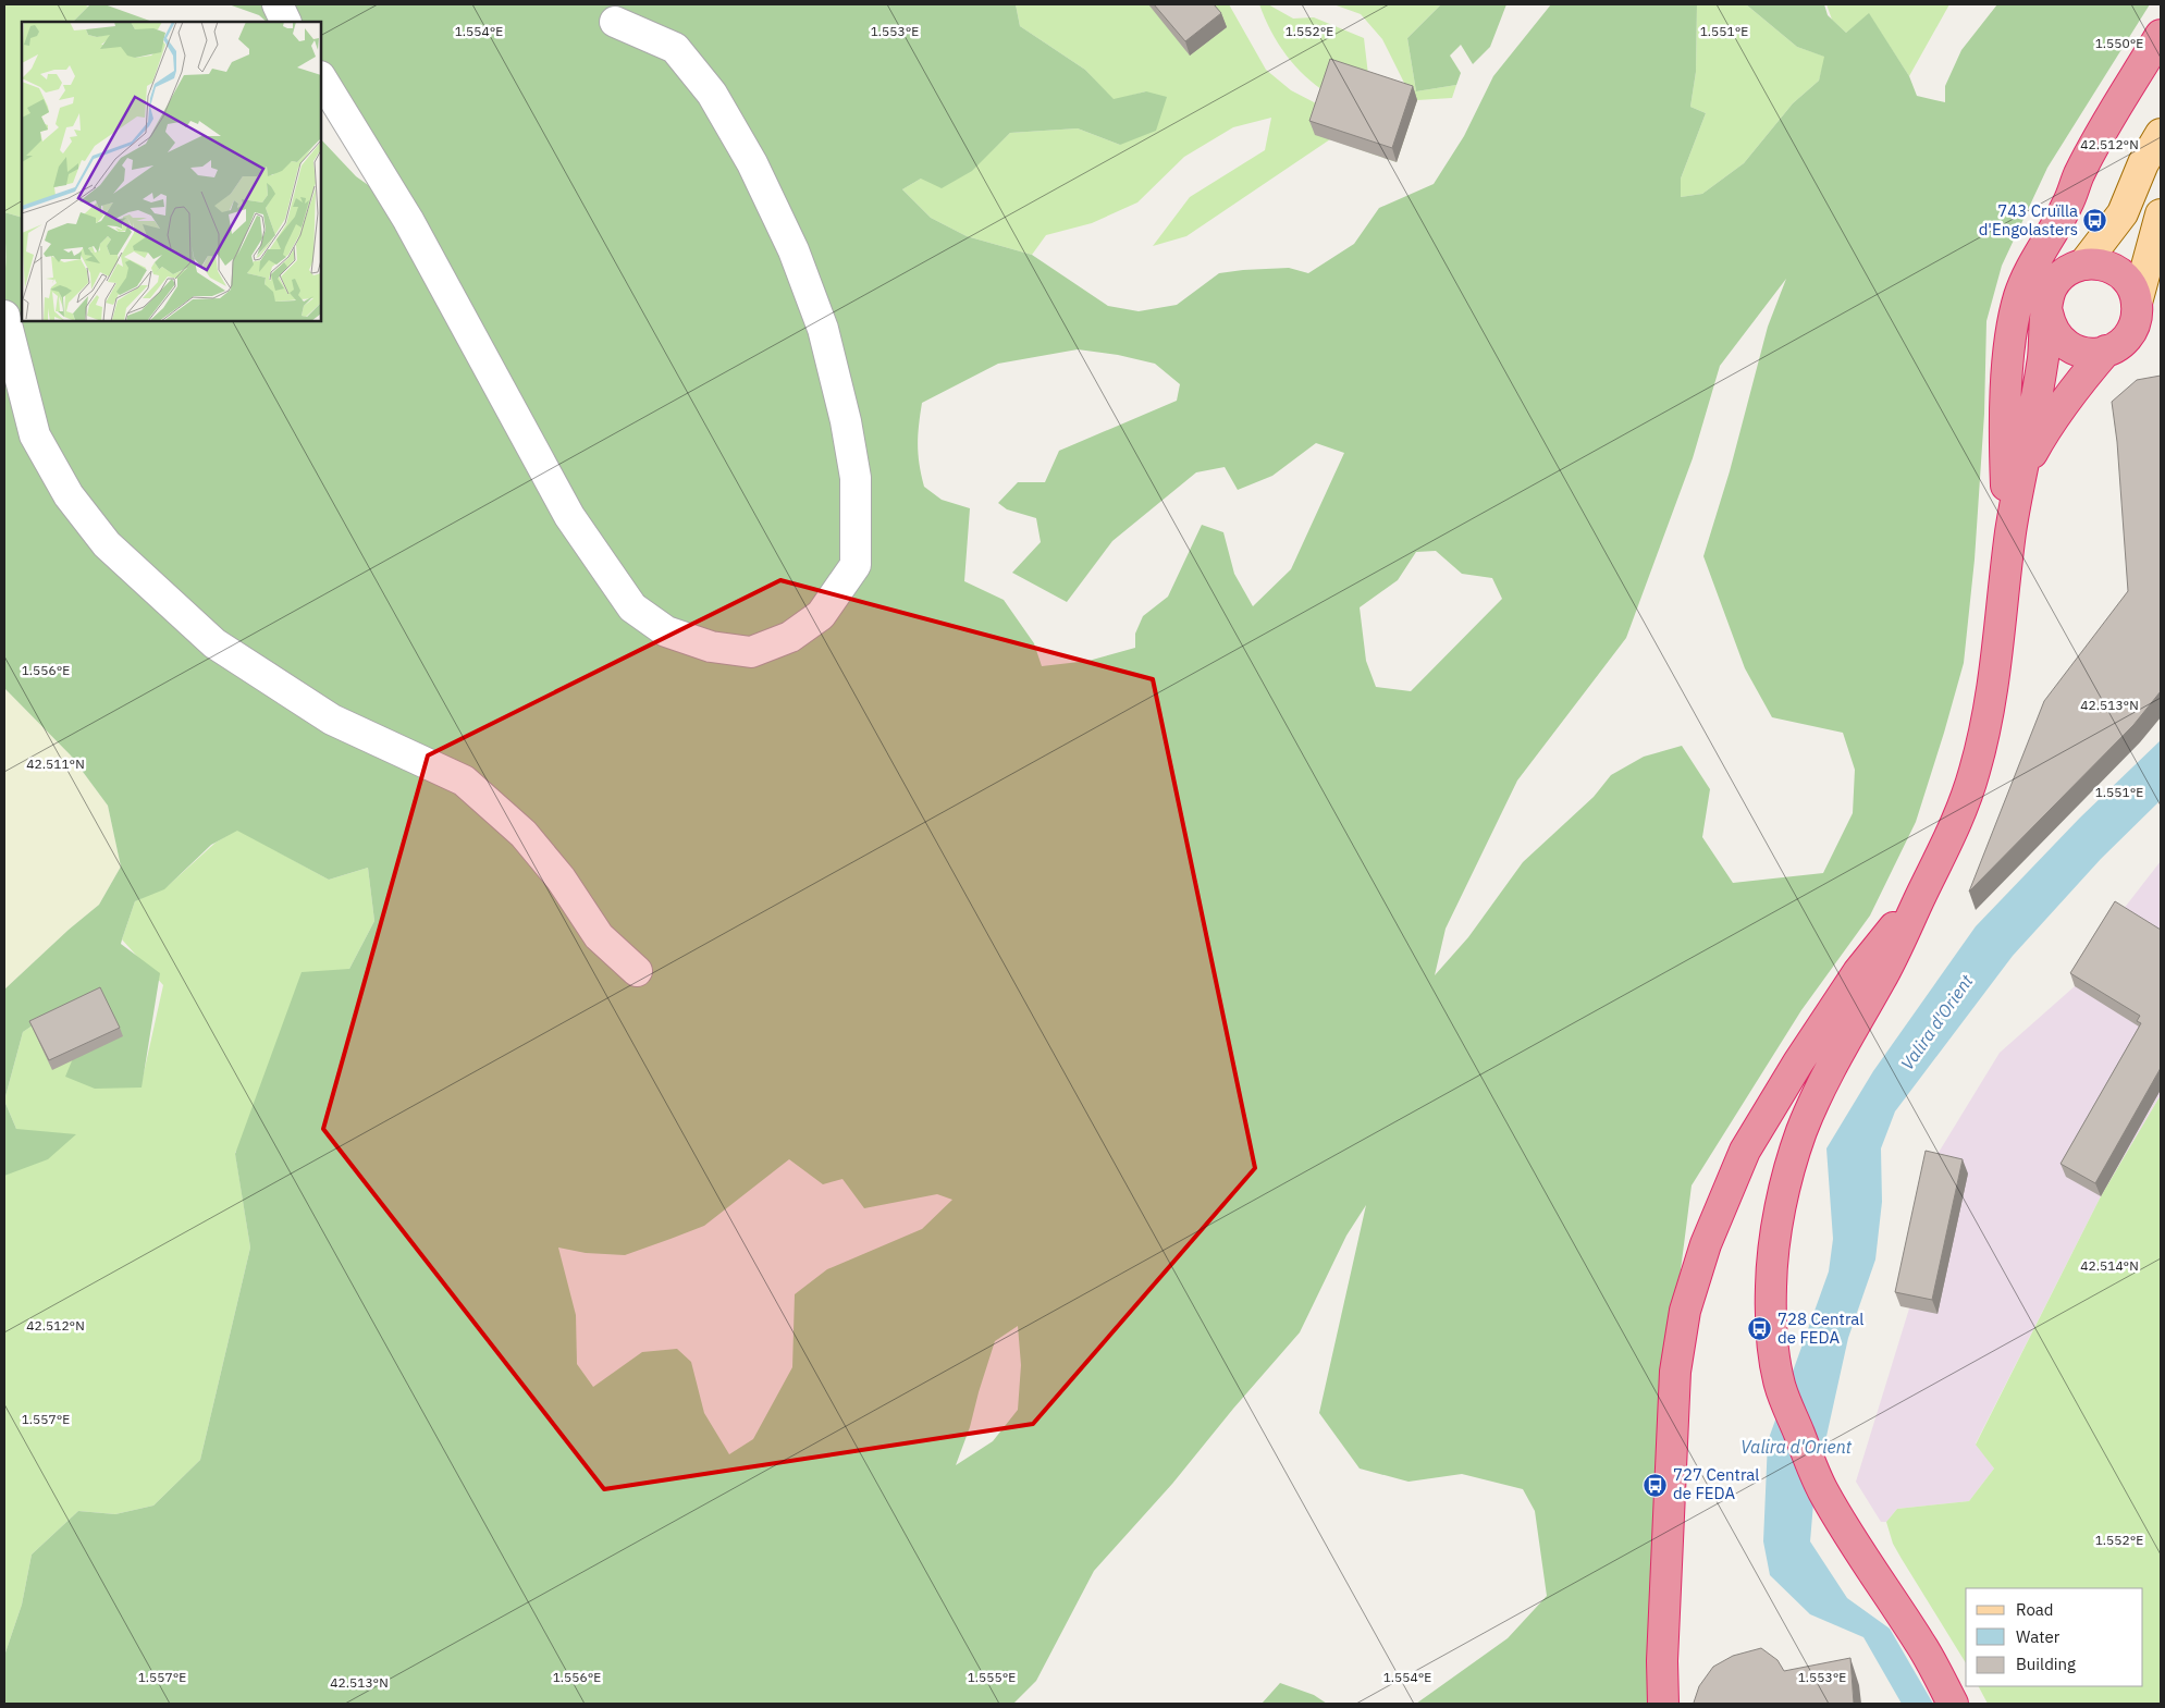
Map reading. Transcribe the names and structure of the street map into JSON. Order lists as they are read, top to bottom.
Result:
{
  "water": ["Valira d'Orient"],
  "places": {
    "bus stop": ["743 Cruïlla d'Engolasters", "728 Central de FEDA", "727 Central de FEDA"]
  },
  "legend": ["Road", "Water", "Building"],
  "coordinates": [
    "1.554°E",
    "1.553°E",
    "1.552°E",
    "1.551°E",
    "1.550°E",
    "42.512°N",
    "1.556°E",
    "42.513°N",
    "42.511°N",
    "42.514°N",
    "1.557°E",
    "1.555°E"
  ]
}
